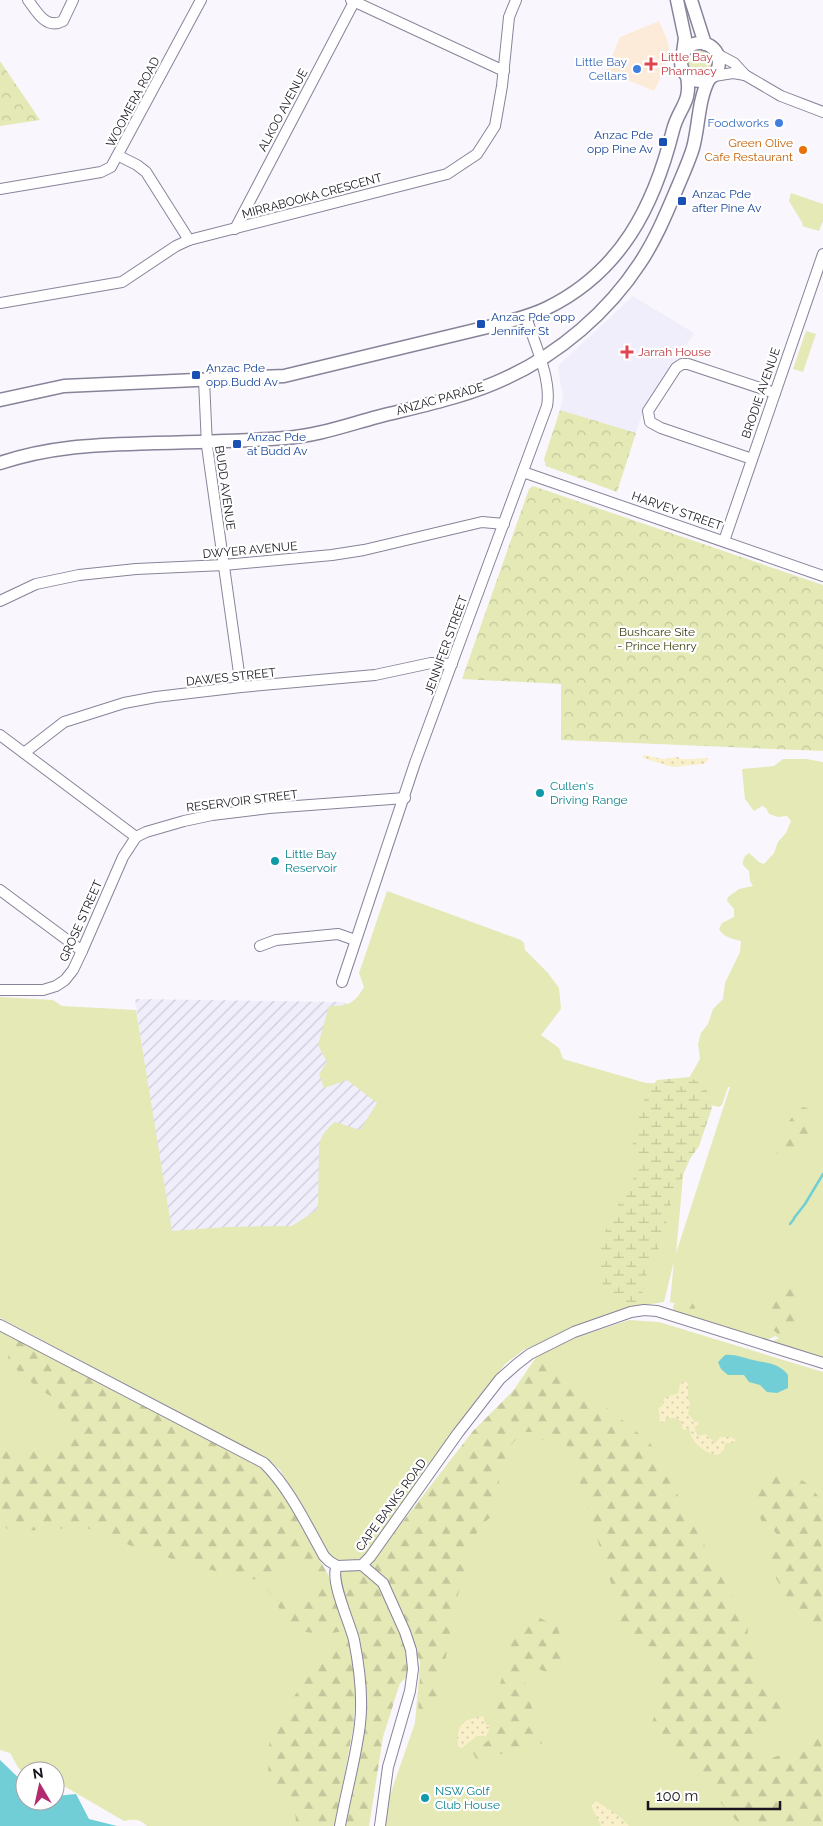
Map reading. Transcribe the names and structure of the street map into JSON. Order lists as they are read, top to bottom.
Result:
{
  "streets": {
    "main road": ["ANZAC PARADE"],
    "street": [
      "WOOMERA ROAD",
      "ALKOO AVENUE",
      "MIRRABOOKA CRESCENT",
      "BRODIE AVENUE",
      "BUDD AVENUE",
      "HARVEY STREET",
      "DWYER AVENUE",
      "JENNIFER STREET",
      "DAWES STREET",
      "RESERVOIR STREET",
      "GROSE STREET",
      "CAPE BANKS ROAD"
    ]
  },
  "crossings": [
    ["ALKOO AVENUE", "MIRRABOOKA CRESCENT"],
    ["BRODIE AVENUE", "HARVEY STREET"],
    ["ANZAC PARADE", "BUDD AVENUE"],
    ["ANZAC PARADE", "JENNIFER STREET"],
    ["BUDD AVENUE", "DWYER AVENUE"],
    ["BUDD AVENUE", "DAWES STREET"],
    ["HARVEY STREET", "JENNIFER STREET"],
    ["DWYER AVENUE", "JENNIFER STREET"],
    ["JENNIFER STREET", "DAWES STREET"],
    ["JENNIFER STREET", "RESERVOIR STREET"],
    ["RESERVOIR STREET", "GROSE STREET"]
  ],
  "parks": ["Bushcare Site - Prince Henry"],
  "places": {
    "health": ["Little Bay Pharmacy", "Jarrah House"],
    "other": [
      "Little Bay Cellars",
      "Foodworks",
      "Green Olive Cafe Restaurant",
      "Cullen's Driving Range",
      "Little Bay Reservoir",
      "NSW Golf Club House"
    ],
    "transit": [
      "Anzac Pde opp Pine Av",
      "Anzac Pde after Pine Av",
      "Anzac Pde opp Jennifer St",
      "Anzac Pde opp Budd Av",
      "Anzac Pde at Budd Av"
    ]
  },
  "scale_bar": "100 m",
  "north": "top"
}
